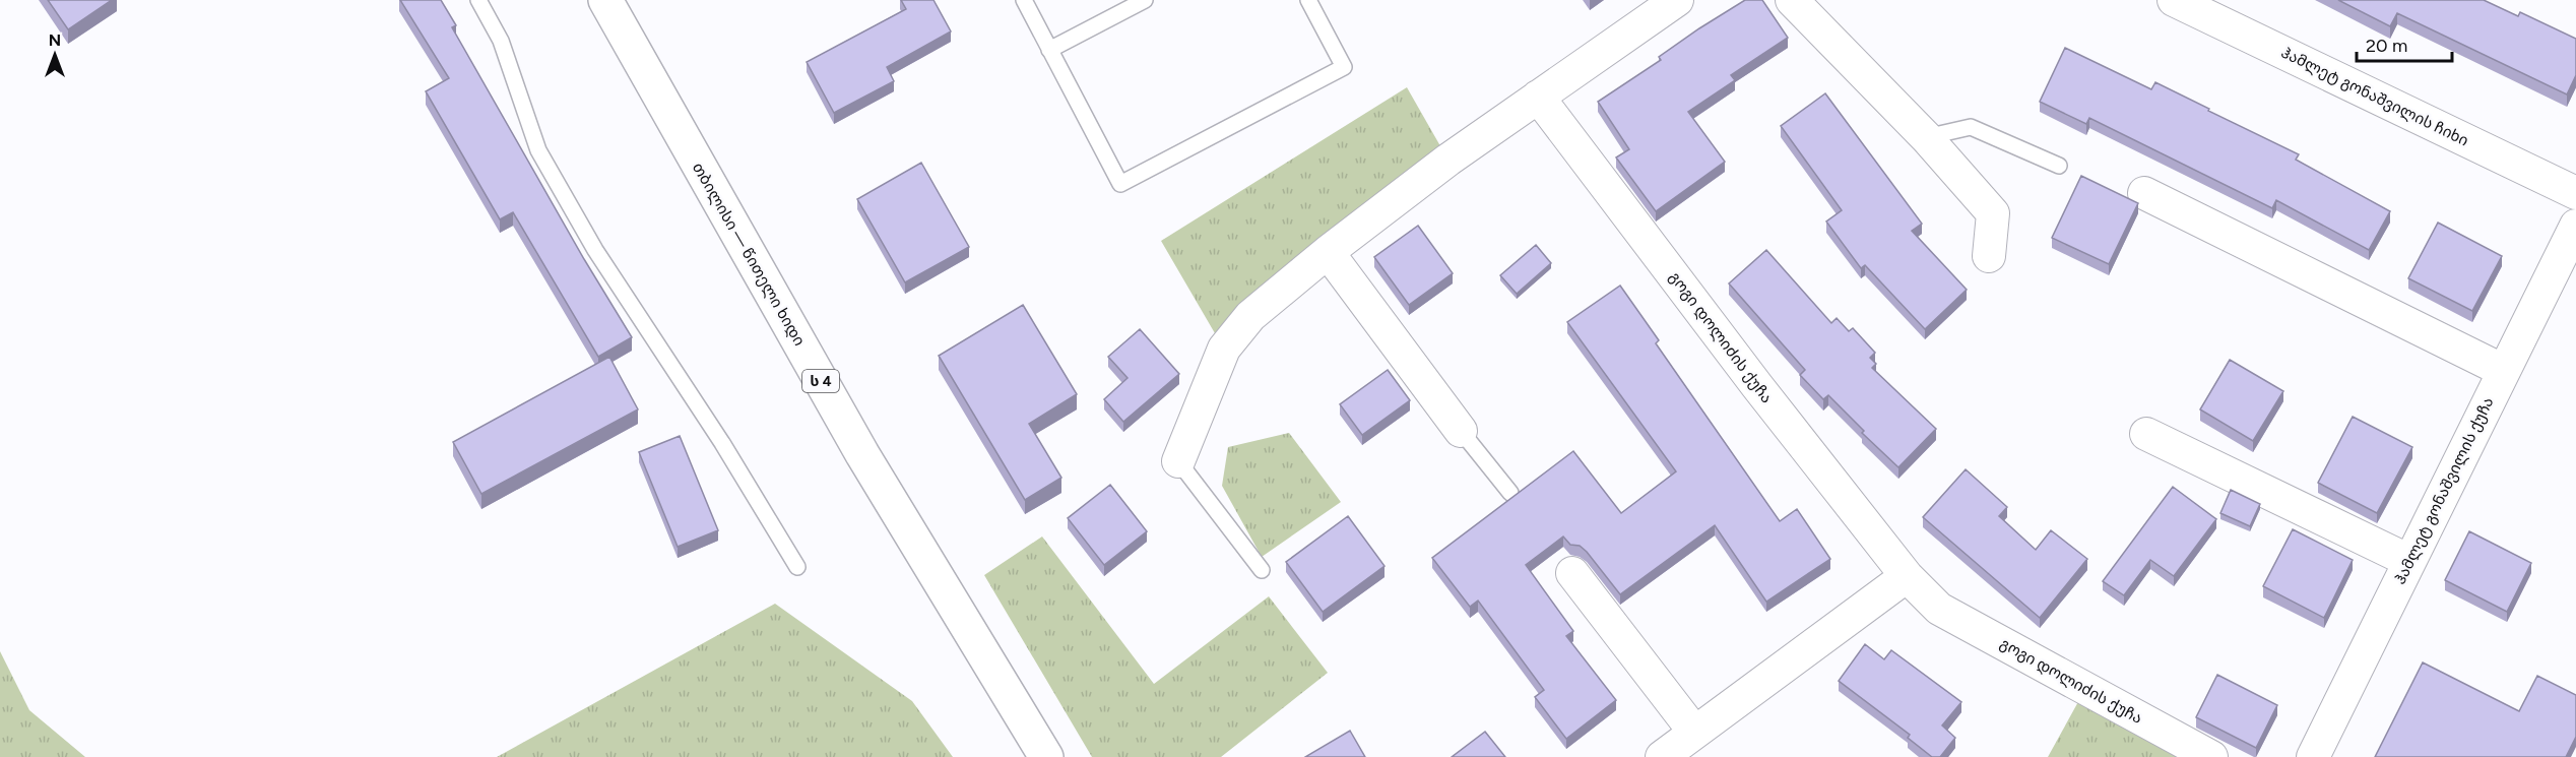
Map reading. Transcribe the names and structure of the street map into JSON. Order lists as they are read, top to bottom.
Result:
{
  "streets": {
    "highway": ["თბილისი — წითელი ხიდი", "ს 4"],
    "street": ["ჰამლეტ გონაშვილის ჩიხი", "გოგი დოლიძის ქუჩა", "ჰამლეტ გონაშვილის ქუჩა"]
  },
  "scale_bar": "20 m",
  "north": "top"
}
